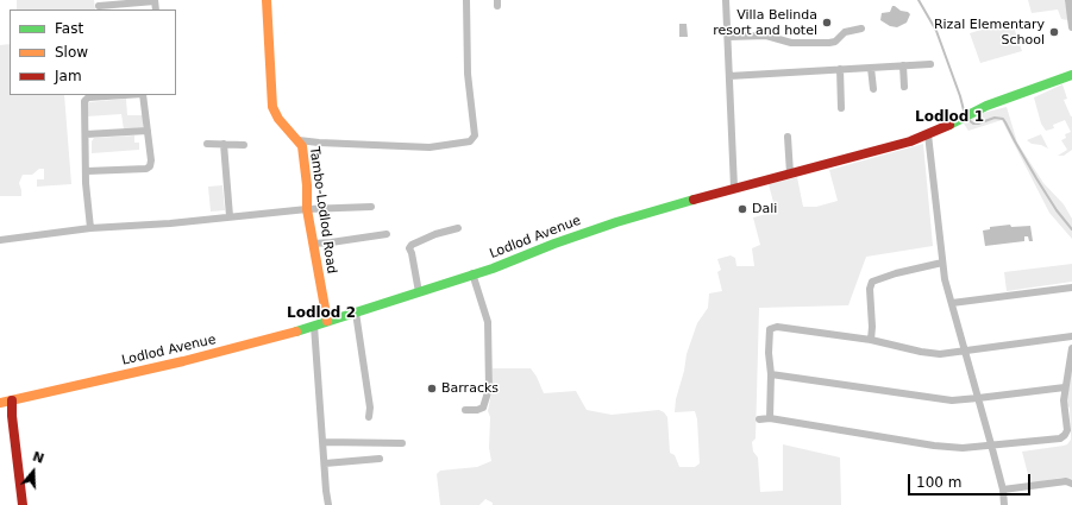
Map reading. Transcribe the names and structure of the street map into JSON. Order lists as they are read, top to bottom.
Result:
{
  "streets": {
    "main road": ["Tambo-Lodlod Road", "Lodlod Avenue"]
  },
  "crossings": [
    ["Tambo-Lodlod Road", "Lodlod Avenue"]
  ],
  "districts": ["Lodlod 1", "Lodlod 2"],
  "places": [
    "Villa Belinda resort and hotel",
    "Rizal Elementary School",
    "Dali",
    "Barracks"
  ],
  "legend": ["Fast", "Slow", "Jam"],
  "scale_bar": "100 m",
  "north": "top"
}
